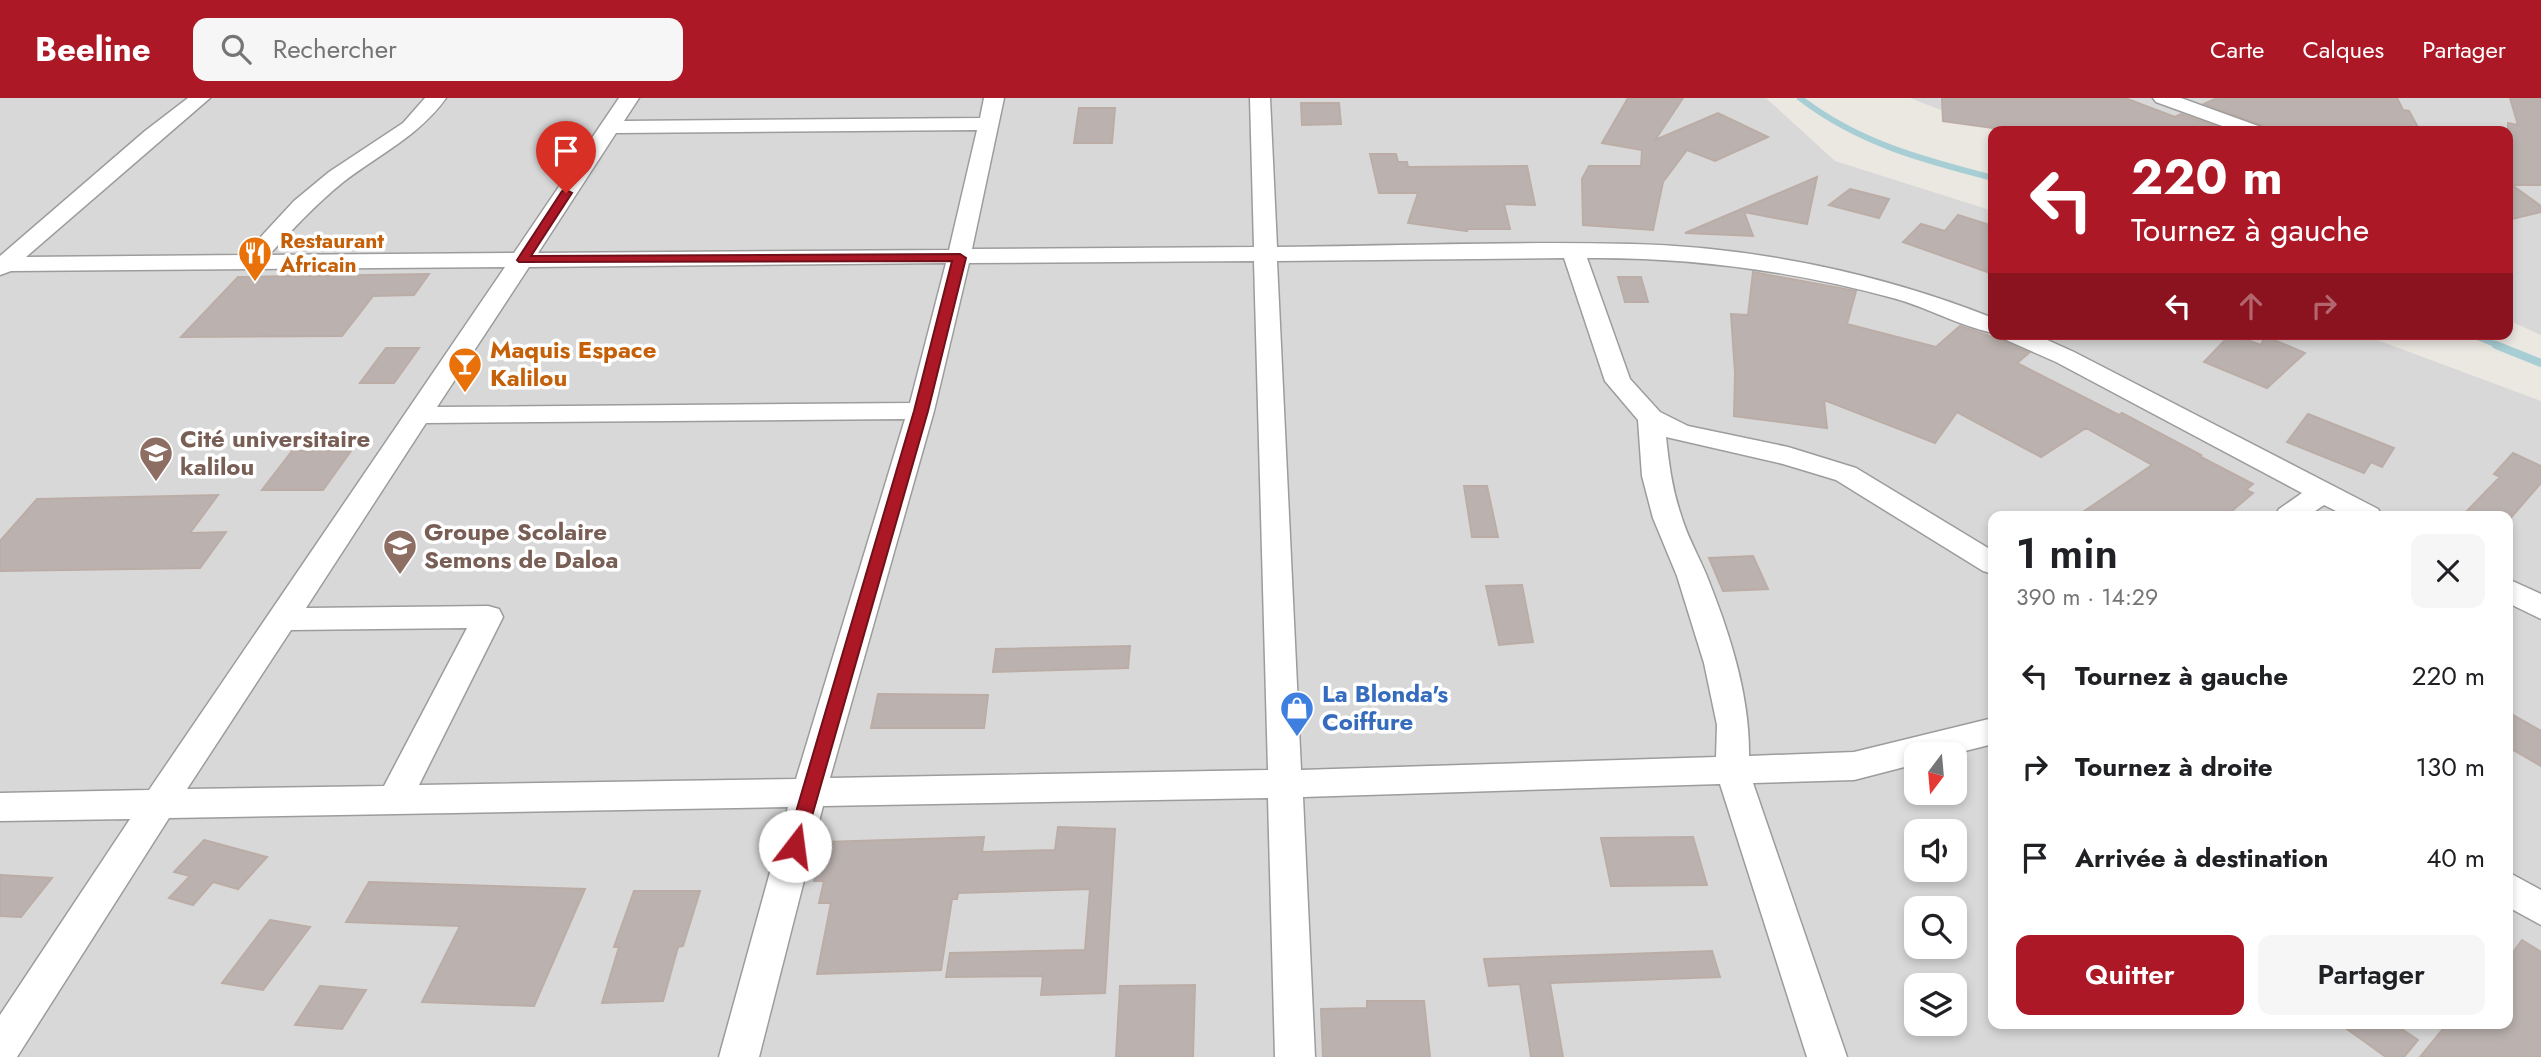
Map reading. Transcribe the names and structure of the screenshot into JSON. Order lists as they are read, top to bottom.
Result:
{
  "places": {
    "restaurant": ["Restaurant Africain"],
    "bar": ["Maquis Espace Kalilou"],
    "school or university": ["Cité universitaire kalilou", "Groupe Scolaire Semons de Daloa"],
    "shop": ["La Blonda's Coiffure"]
  },
  "north": "bottom",
  "page": {
    "header": "Beeline",
    "search": "Rechercher",
    "nav": ["Carte", "Calques", "Partager"],
    "turn": ["220 m", "Tournez à gauche"],
    "heading": ["1 min", "390 m · 14:29"],
    "list": [
      {
        "name": "Tournez à gauche",
        "value": "220 m"
      },
      {
        "name": "Tournez à droite",
        "value": "130 m"
      },
      {
        "name": "Arrivée à destination",
        "value": "40 m"
      }
    ],
    "buttons": ["Quitter", "Partager"]
  }
}
